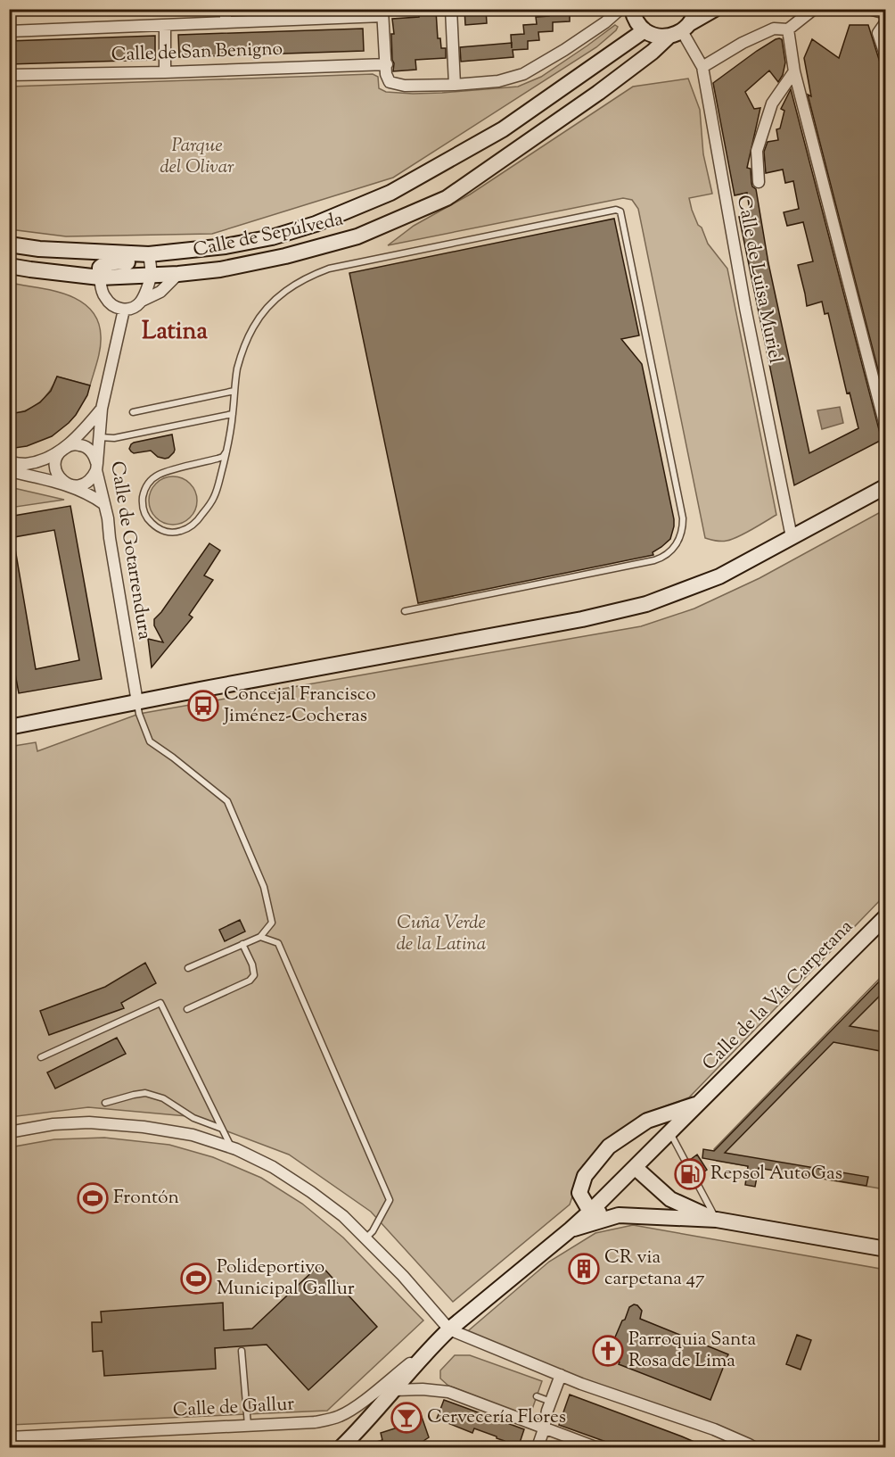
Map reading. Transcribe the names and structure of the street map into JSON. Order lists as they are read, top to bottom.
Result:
{
  "streets": {
    "street": [
      "Calle de San Benigno",
      "Calle de Sepúlveda",
      "Calle de Luisa Muriel",
      "Calle de Gotarrendura",
      "Calle de la Vía Carpetana",
      "Calle de Gallur"
    ]
  },
  "crossings": [
    ["Calle de Sepúlveda", "Calle de Luisa Muriel"],
    ["Calle de la Vía Carpetana", "Calle de Gallur"]
  ],
  "districts": ["Latina"],
  "parks": ["Parque del Olivar", "Cuña Verde de la Latina"],
  "places": {
    "bus stop": ["Concejal Francisco Jiménez-Cocheras"],
    "fuel station": ["Repsol AutoGas"],
    "sports": ["Frontón", "Polideportivo Municipal Gallur"],
    "building": ["CR via carpetana 47"],
    "church": ["Parroquia Santa Rosa de Lima"],
    "bar": ["Cervecería Flores"]
  }
}
